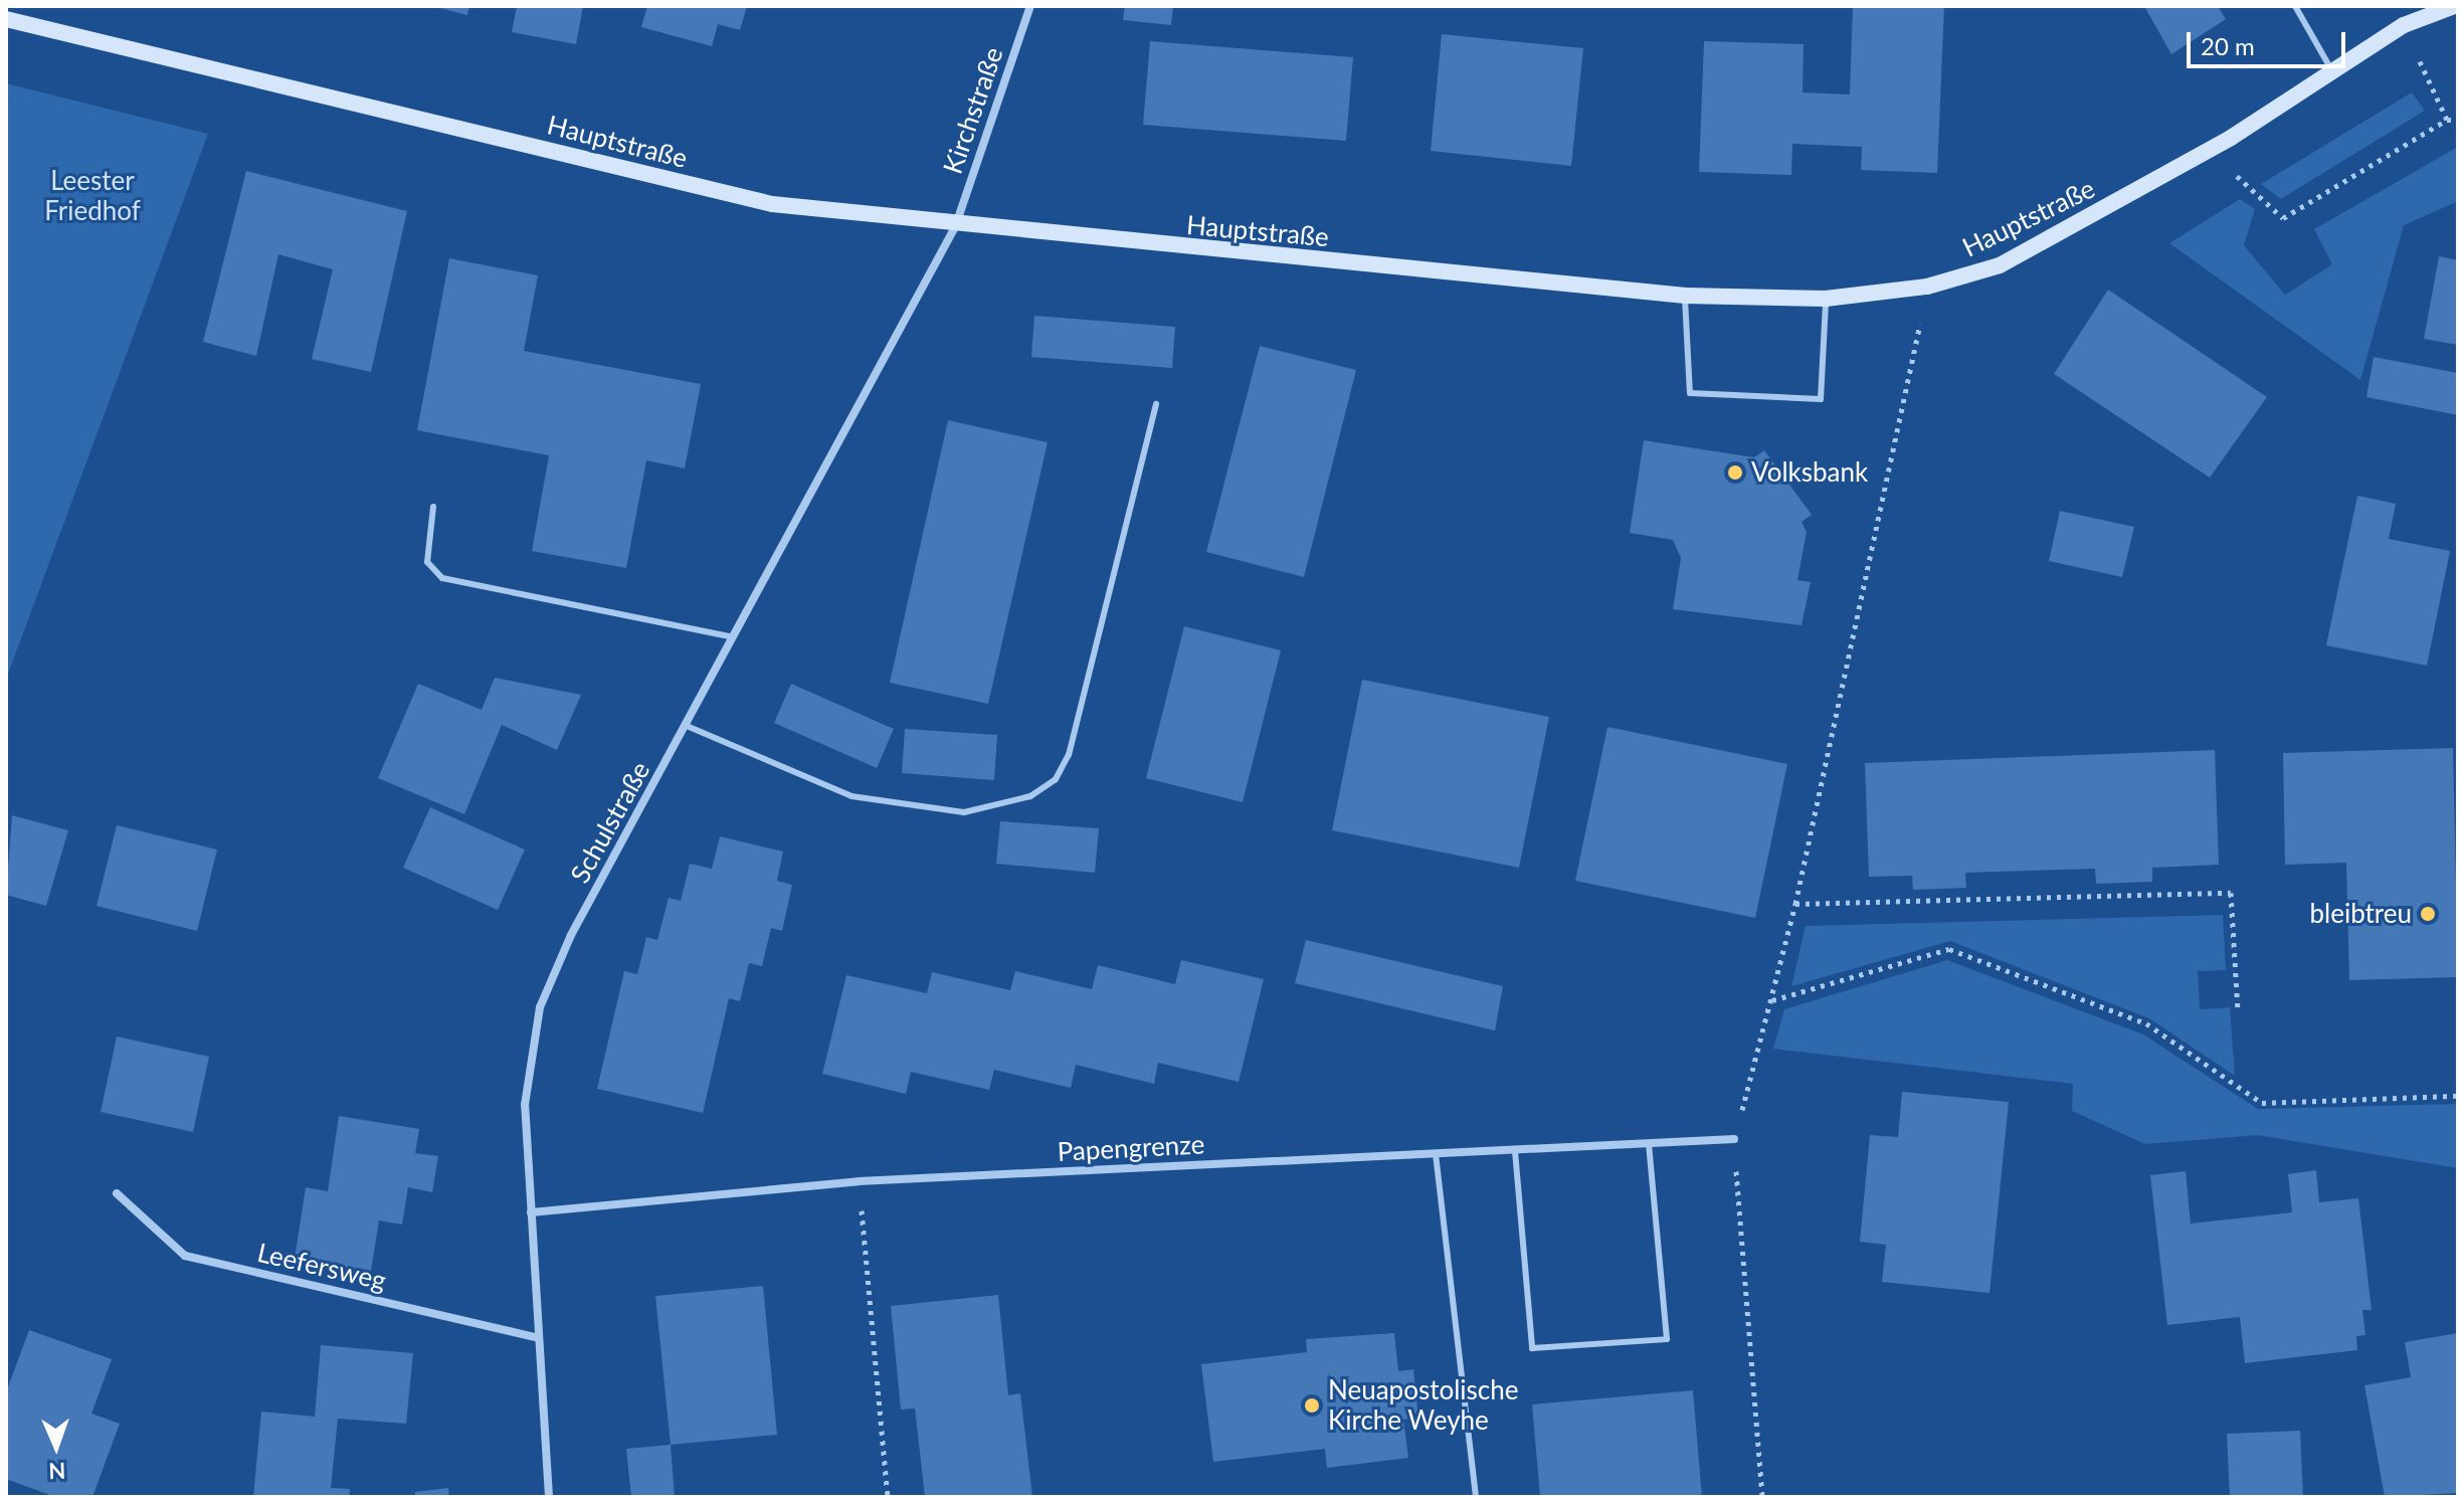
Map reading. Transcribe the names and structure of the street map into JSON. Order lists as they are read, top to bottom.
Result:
{
  "streets": {
    "main road": ["Hauptstraße"],
    "street": [
      "Kirchstraße",
      "Schulstraße",
      "Papengrenze",
      "Leefersweg"
    ]
  },
  "crossings": [
    ["Kirchstraße", "Hauptstraße"],
    ["Kirchstraße", "Schulstraße"],
    ["Hauptstraße", "Schulstraße"],
    ["Schulstraße", "Papengrenze"],
    ["Schulstraße", "Leefersweg"]
  ],
  "parks": ["Leester Friedhof"],
  "places": ["Volksbank", "bleibtreu", "Neuapostolische Kirche Weyhe"],
  "scale_bar": "20 m",
  "north": "bottom"
}
